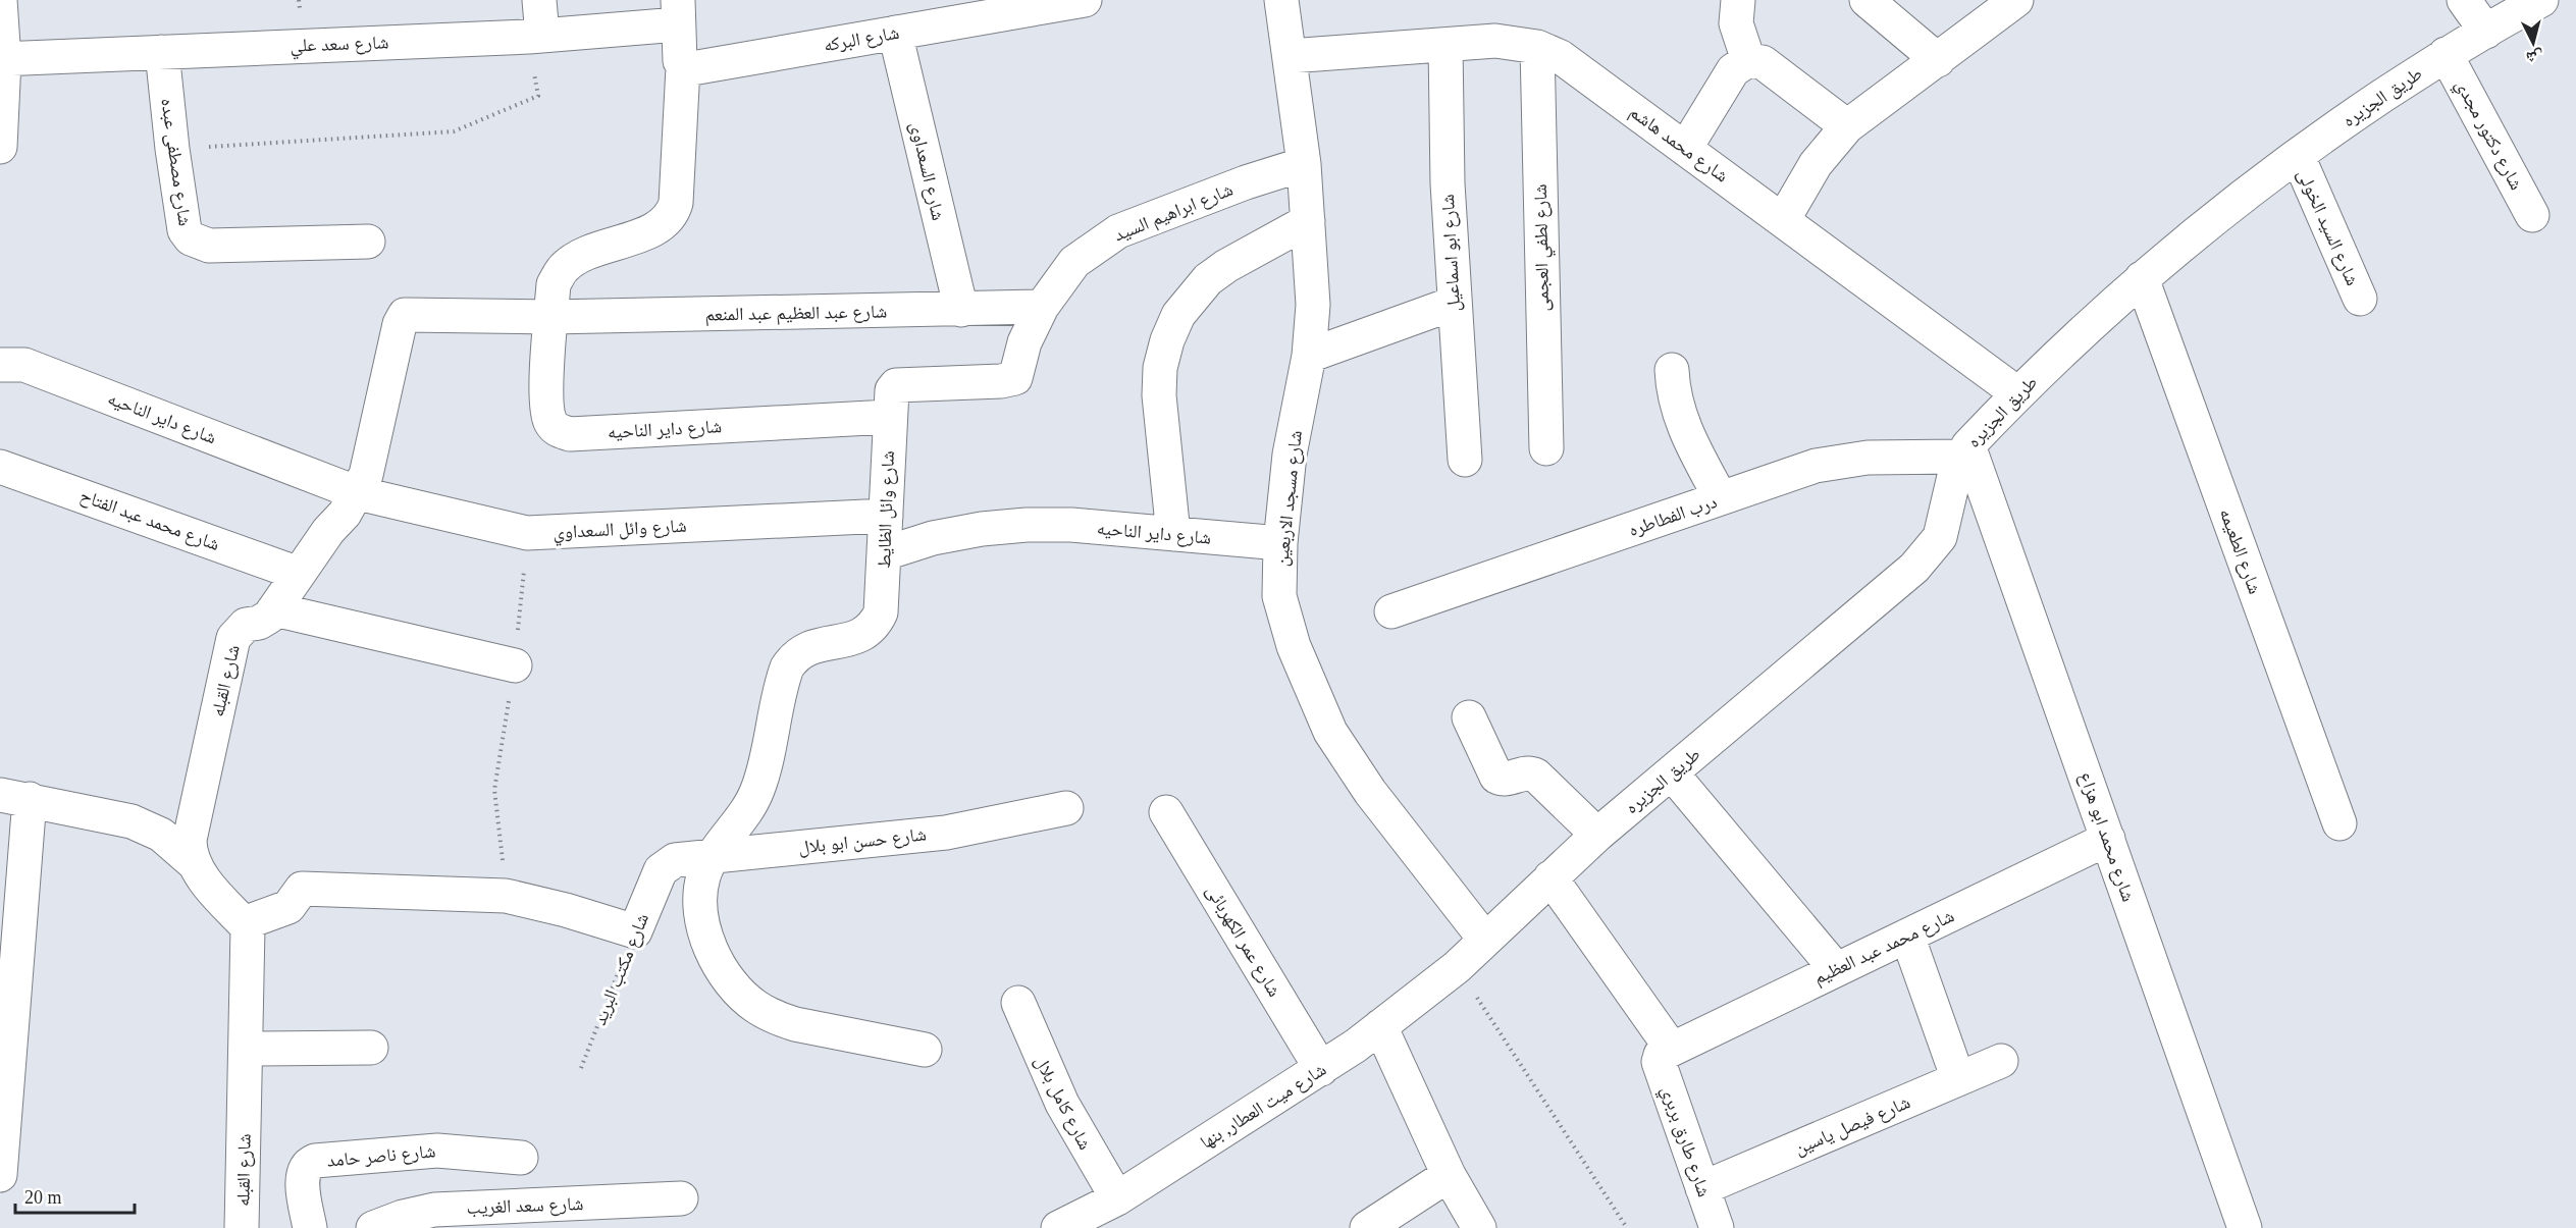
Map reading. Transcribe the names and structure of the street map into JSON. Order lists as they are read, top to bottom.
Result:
{
  "streets": {
    "street": [
      "شارع البركه",
      "شارع سعد علي",
      "طريق الجزيره",
      "شارع دكتور مجدي",
      "شارع محمد هاشم",
      "شارع مصطفى عبده",
      "شارع السعداوى",
      "شارع ابراهيم السيد",
      "شارع السيد الخولى",
      "شارع لطفي العجمى",
      "شارع ابو اسماعيل",
      "شارع عبد العظيم عبد المنعم",
      "شارع داير الناحيه",
      "شارع مسجد الاربعين",
      "شارع وائل الظايط",
      "درب الفطاطره",
      "شارع محمد عبد الفتاح",
      "شارع وائل السعداوي",
      "شارع الطعيمه",
      "شارع القبله",
      "شارع محمد ابو هزاع",
      "شارع حسن ابو بلال",
      "شارع عمر الكهربائى",
      "شارع محمد عبد العظيم",
      "شارع مكتب البريد",
      "شارع كامل بلال",
      "شارع ميت العطار, بنها",
      "شارع فيصل ياسين",
      "شارع طارق بربري",
      "شارع ناصر حامد",
      "شارع سعد الغريب"
    ]
  },
  "crossings": [
    ["شارع البركه", "شارع السعداوى"],
    ["شارع البركه", "شارع داير الناحيه"],
    ["شارع سعد علي", "شارع مصطفى عبده"],
    ["طريق الجزيره", "شارع دكتور مجدي"],
    ["طريق الجزيره", "شارع محمد هاشم"],
    ["طريق الجزيره", "شارع السيد الخولى"],
    ["طريق الجزيره", "شارع مسجد الاربعين"],
    ["طريق الجزيره", "درب الفطاطره"],
    ["طريق الجزيره", "شارع الطعيمه"],
    ["طريق الجزيره", "شارع محمد ابو هزاع"],
    ["طريق الجزيره", "شارع ميت العطار, بنها"],
    ["شارع محمد هاشم", "شارع لطفي العجمى"],
    ["شارع محمد هاشم", "شارع ابو اسماعيل"],
    ["شارع محمد هاشم", "شارع مسجد الاربعين"],
    ["شارع السعداوى", "شارع عبد العظيم عبد المنعم"],
    ["شارع ابراهيم السيد", "شارع عبد العظيم عبد المنعم"],
    ["شارع ابراهيم السيد", "شارع داير الناحيه"],
    ["شارع ابراهيم السيد", "شارع مسجد الاربعين"],
    ["شارع ابراهيم السيد", "شارع وائل الظايط"],
    ["شارع عبد العظيم عبد المنعم", "شارع داير الناحيه"],
    ["شارع عبد العظيم عبد المنعم", "شارع القبله"],
    ["شارع داير الناحيه", "شارع مسجد الاربعين"],
    ["شارع داير الناحيه", "شارع وائل الظايط"],
    ["شارع داير الناحيه", "شارع وائل السعداوي"],
    ["شارع داير الناحيه", "شارع القبله"],
    ["شارع وائل الظايط", "شارع وائل السعداوي"],
    ["شارع وائل الظايط", "شارع حسن ابو بلال"],
    ["درب الفطاطره", "شارع محمد ابو هزاع"],
    ["شارع محمد عبد الفتاح", "شارع القبله"],
    ["شارع وائل السعداوي", "شارع القبله"],
    ["شارع محمد ابو هزاع", "شارع محمد عبد العظيم"],
    ["شارع حسن ابو بلال", "شارع مكتب البريد"],
    ["شارع عمر الكهربائى", "شارع ميت العطار, بنها"],
    ["شارع محمد عبد العظيم", "شارع طارق بربري"],
    ["شارع كامل بلال", "شارع ميت العطار, بنها"],
    ["شارع فيصل ياسين", "شارع طارق بربري"]
  ],
  "scale_bar": "20 m",
  "north": "bottom"
}
